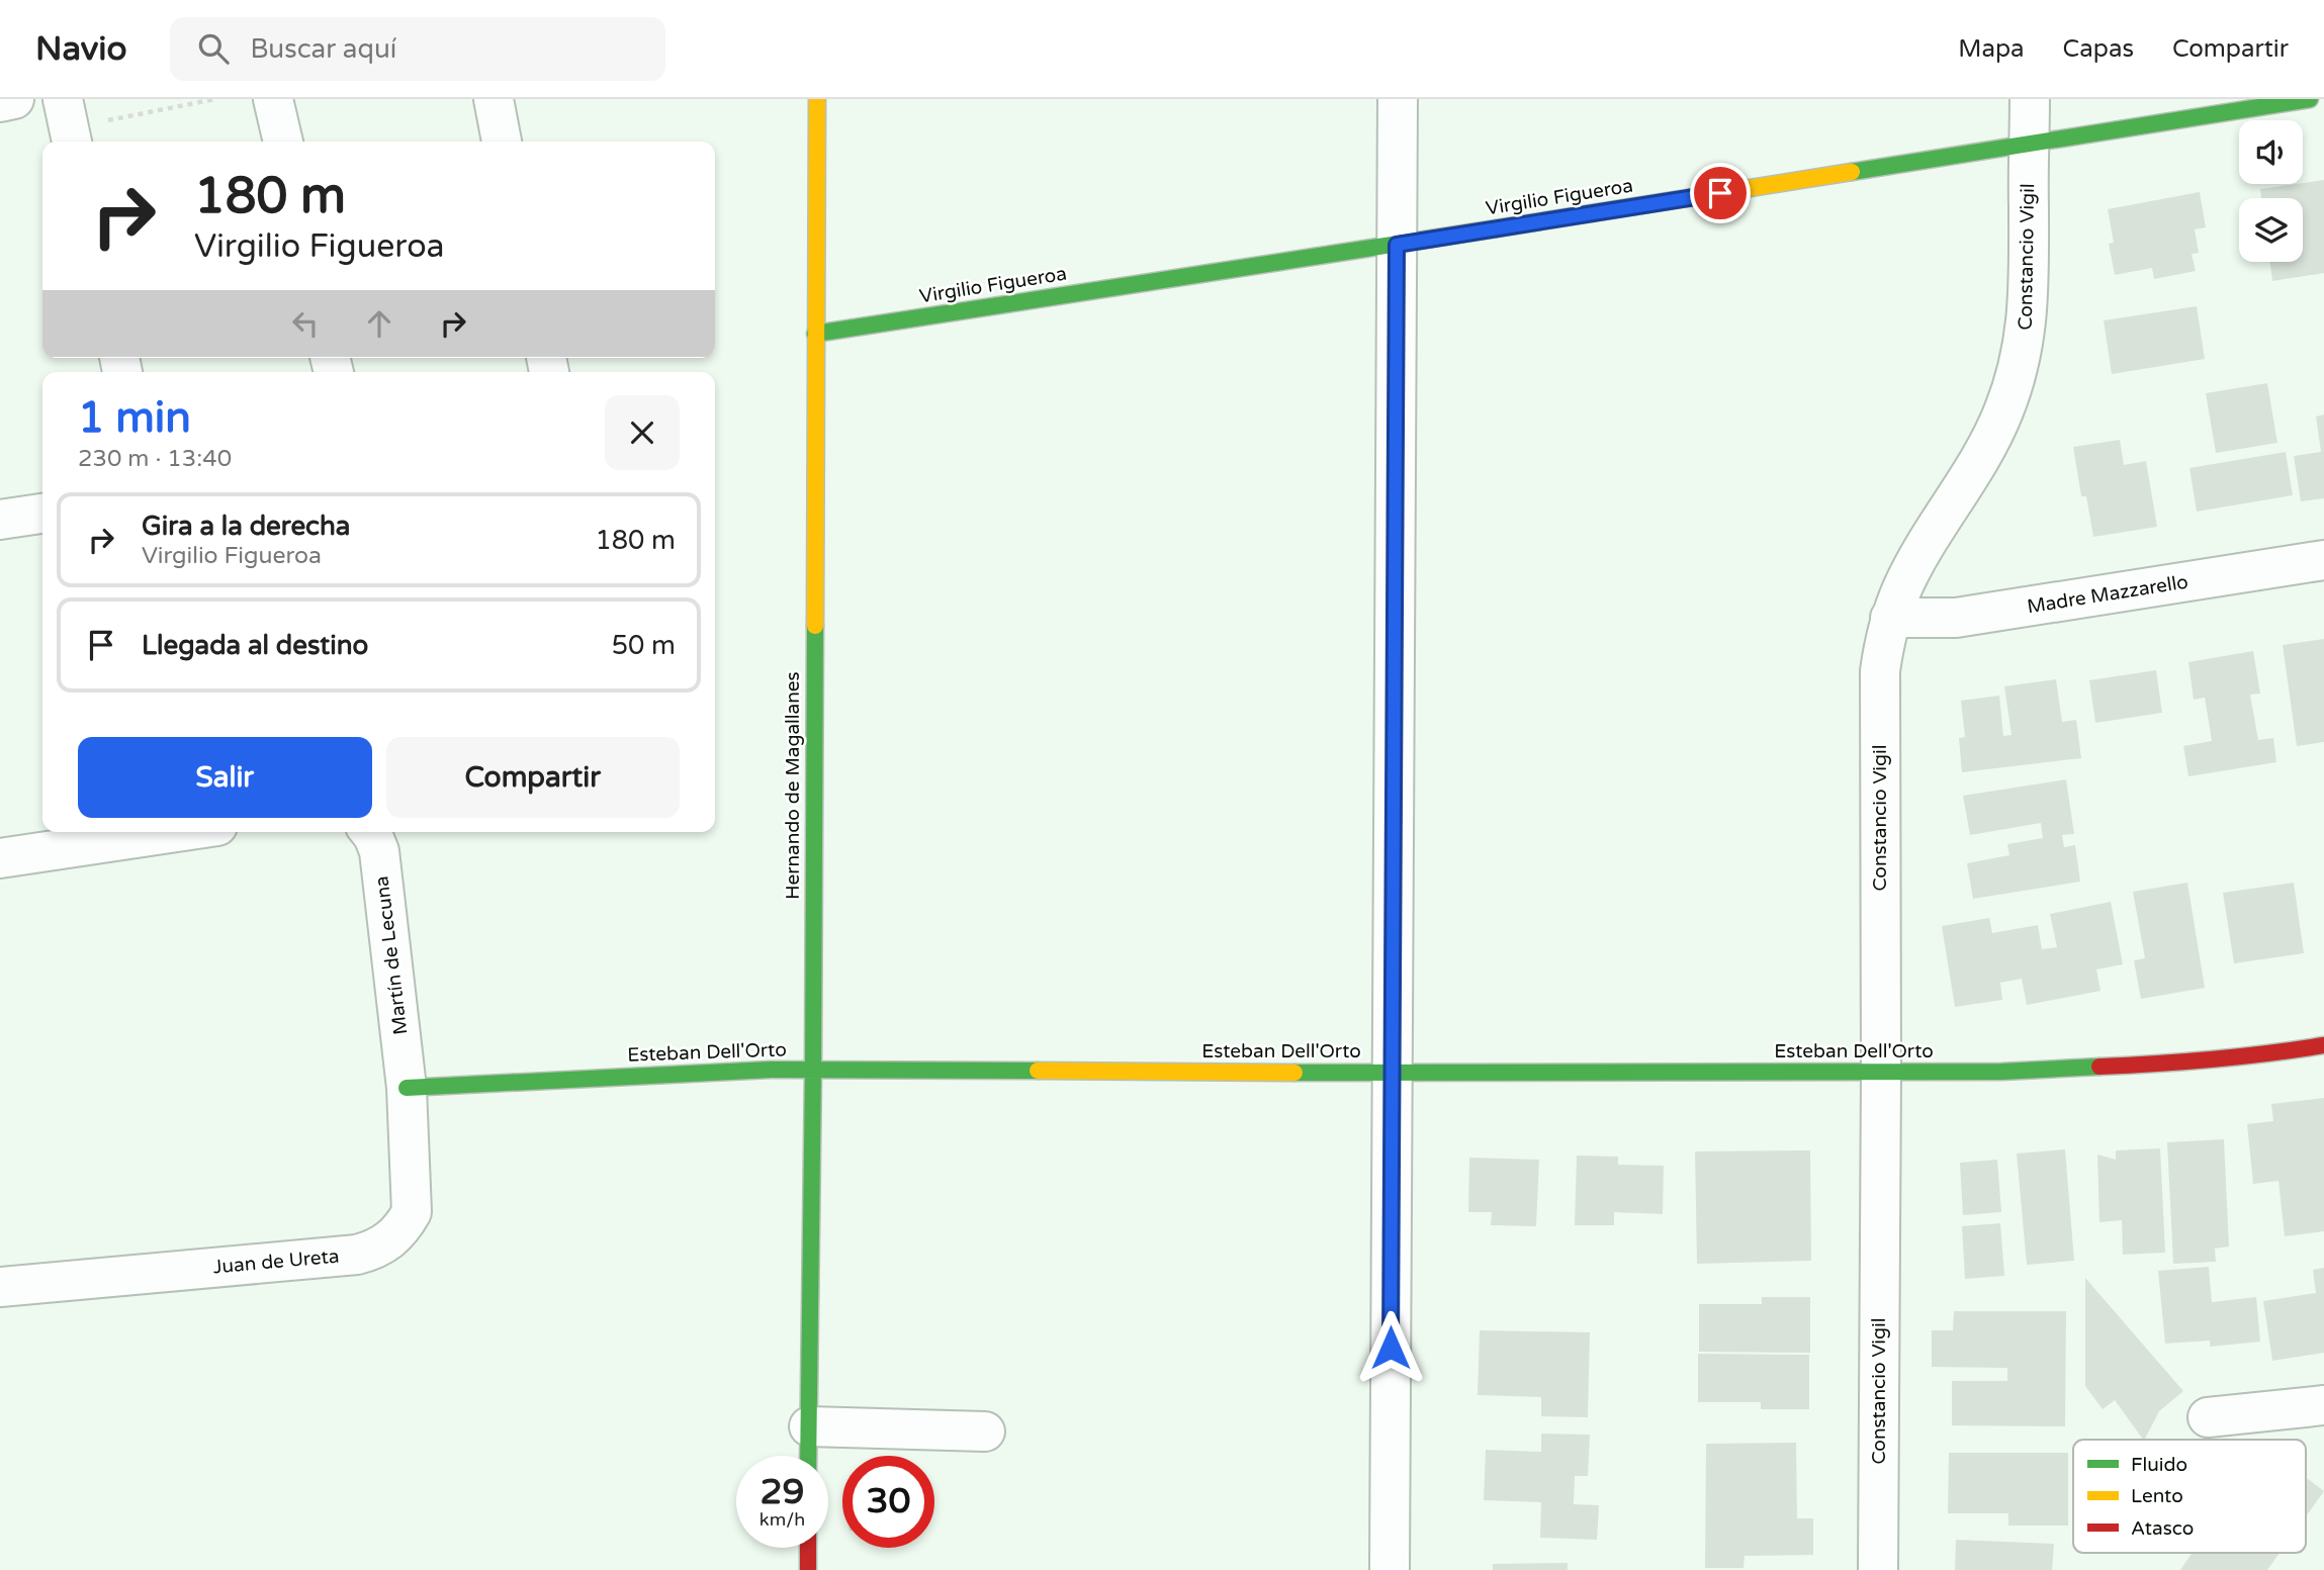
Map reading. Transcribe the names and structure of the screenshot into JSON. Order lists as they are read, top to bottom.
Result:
{
  "streets": {
    "street": [
      "Virgilio Figueroa",
      "Constancio Vigil",
      "Madre Mazzarello",
      "Hernando de Magallanes",
      "Martín de Lecuna",
      "Esteban Dell'Orto",
      "Juan de Ureta"
    ]
  },
  "crossings": [
    ["Virgilio Figueroa", "Constancio Vigil"],
    ["Virgilio Figueroa", "Hernando de Magallanes"],
    ["Constancio Vigil", "Madre Mazzarello"],
    ["Constancio Vigil", "Esteban Dell'Orto"],
    ["Hernando de Magallanes", "Esteban Dell'Orto"],
    ["Martín de Lecuna", "Esteban Dell'Orto"],
    ["Martín de Lecuna", "Juan de Ureta"],
    ["Esteban Dell'Orto", "Juan de Ureta"]
  ],
  "legend": ["Fluido", "Lento", "Atasco"],
  "page": {
    "header": "Navio",
    "search": "Buscar aquí",
    "nav": ["Mapa", "Capas", "Compartir"],
    "turn": ["180 m", "Virgilio Figueroa"],
    "heading": ["1 min", "230 m · 13:40"],
    "list": [
      {
        "name": "Gira a la derecha",
        "note": "Virgilio Figueroa",
        "value": "180 m"
      },
      {
        "name": "Llegada al destino",
        "value": "50 m"
      }
    ],
    "buttons": ["Salir", "Compartir"],
    "speed": "29 km/h",
    "limit": "30"
  }
}
